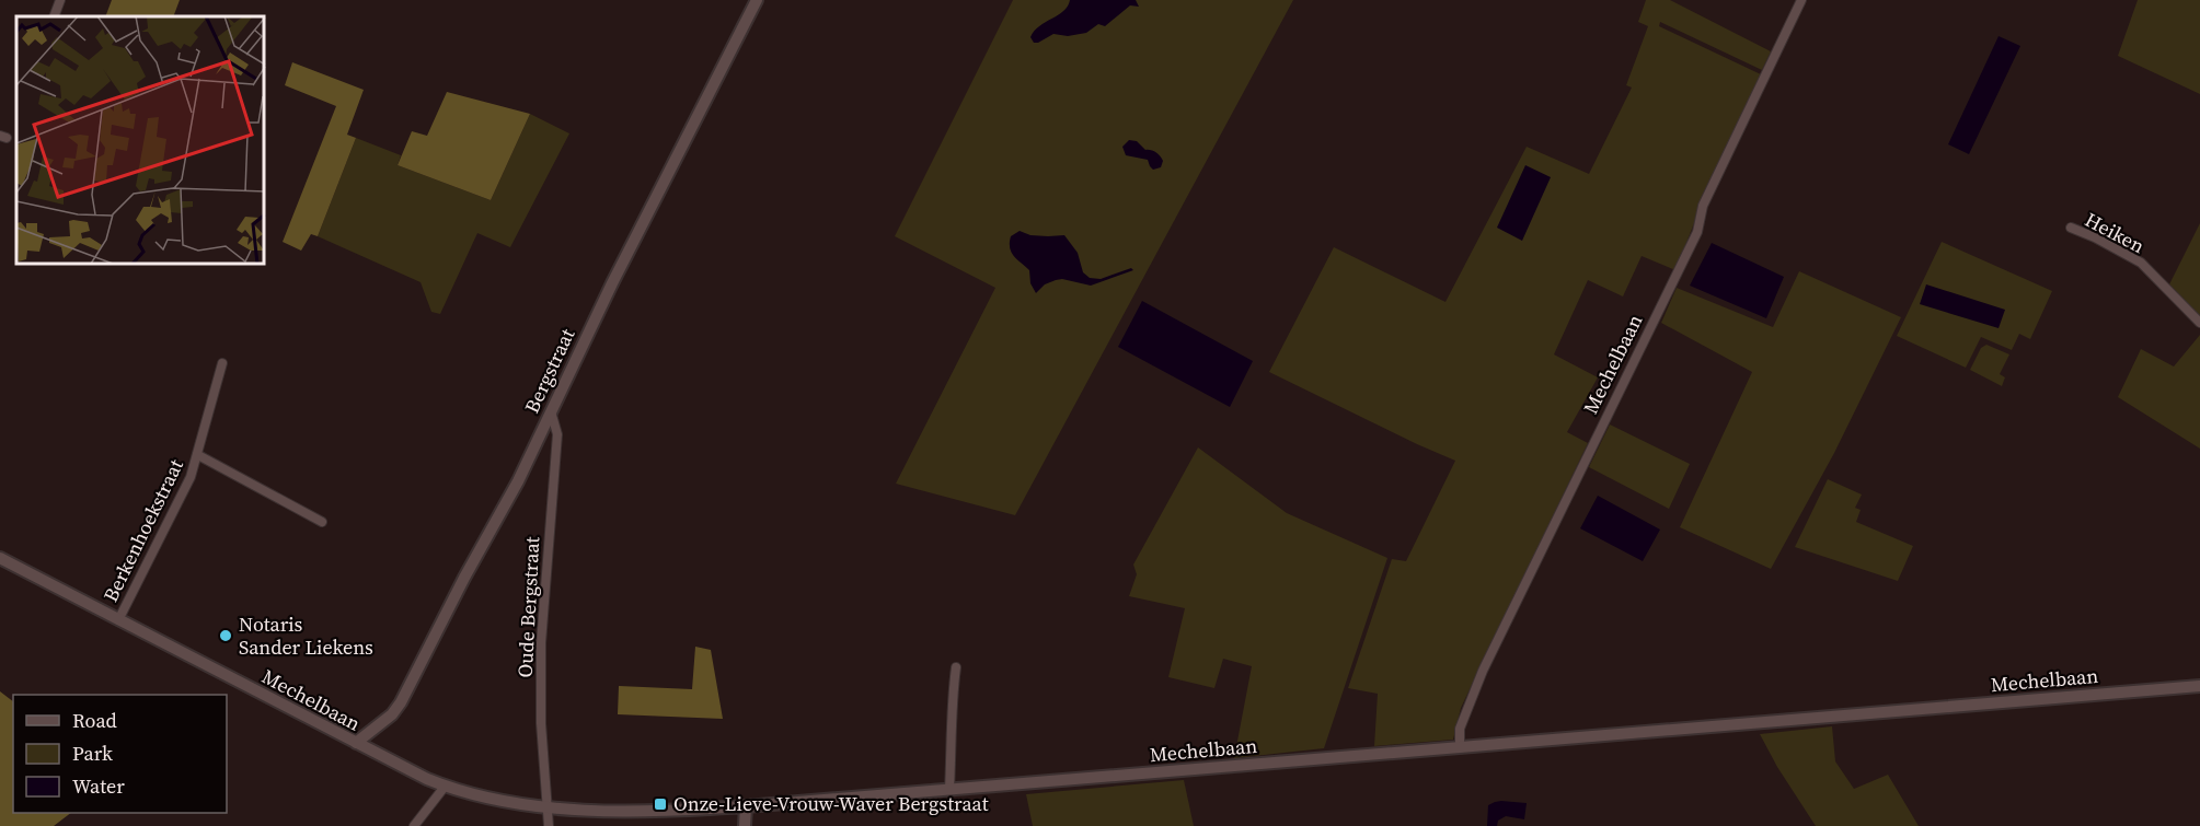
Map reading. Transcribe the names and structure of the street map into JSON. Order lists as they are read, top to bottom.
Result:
{
  "streets": {
    "street": [
      "Heiken",
      "Mechelbaan",
      "Bergstraat",
      "Berkenhoekstraat",
      "Oude Bergstraat"
    ]
  },
  "crossings": [
    ["Mechelbaan", "Bergstraat"],
    ["Mechelbaan", "Berkenhoekstraat"],
    ["Mechelbaan", "Oude Bergstraat"],
    ["Bergstraat", "Oude Bergstraat"]
  ],
  "places": {
    "other": ["Notaris Sander Liekens"],
    "transit": ["Onze-Lieve-Vrouw-Waver Bergstraat"]
  },
  "legend": ["Road", "Park", "Water"]
}
